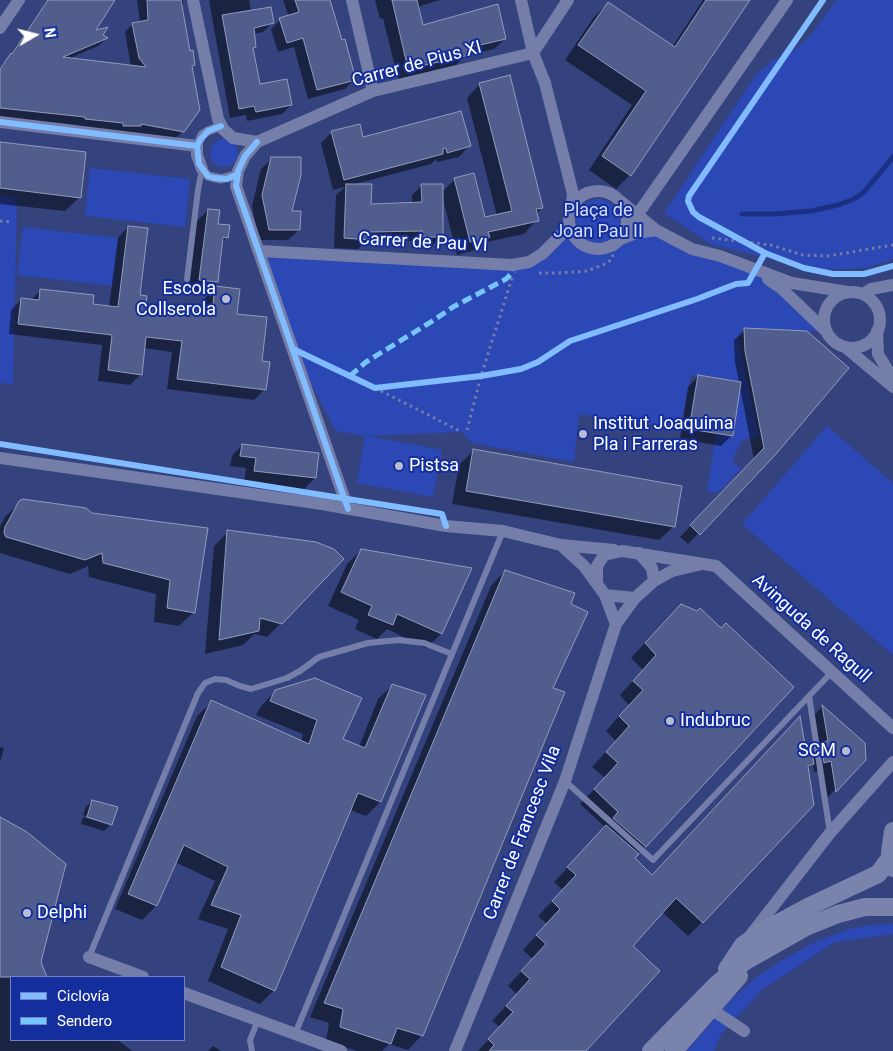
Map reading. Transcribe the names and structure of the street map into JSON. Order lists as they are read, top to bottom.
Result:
{
  "streets": {
    "street": [
      "Carrer de Pius XI",
      "Carrer de Pau VI",
      "Avinguda de Ragull",
      "Carrer de Francesc Vila"
    ]
  },
  "parks": ["Plaça de Joan Pau II"],
  "places": [
    "Escola Collserola",
    "Institut Joaquima Pla i Farreras",
    "Pistsa",
    "Indubruc",
    "SCM",
    "Delphi"
  ],
  "legend": ["Ciclovía", "Sendero"],
  "north": "right"
}
